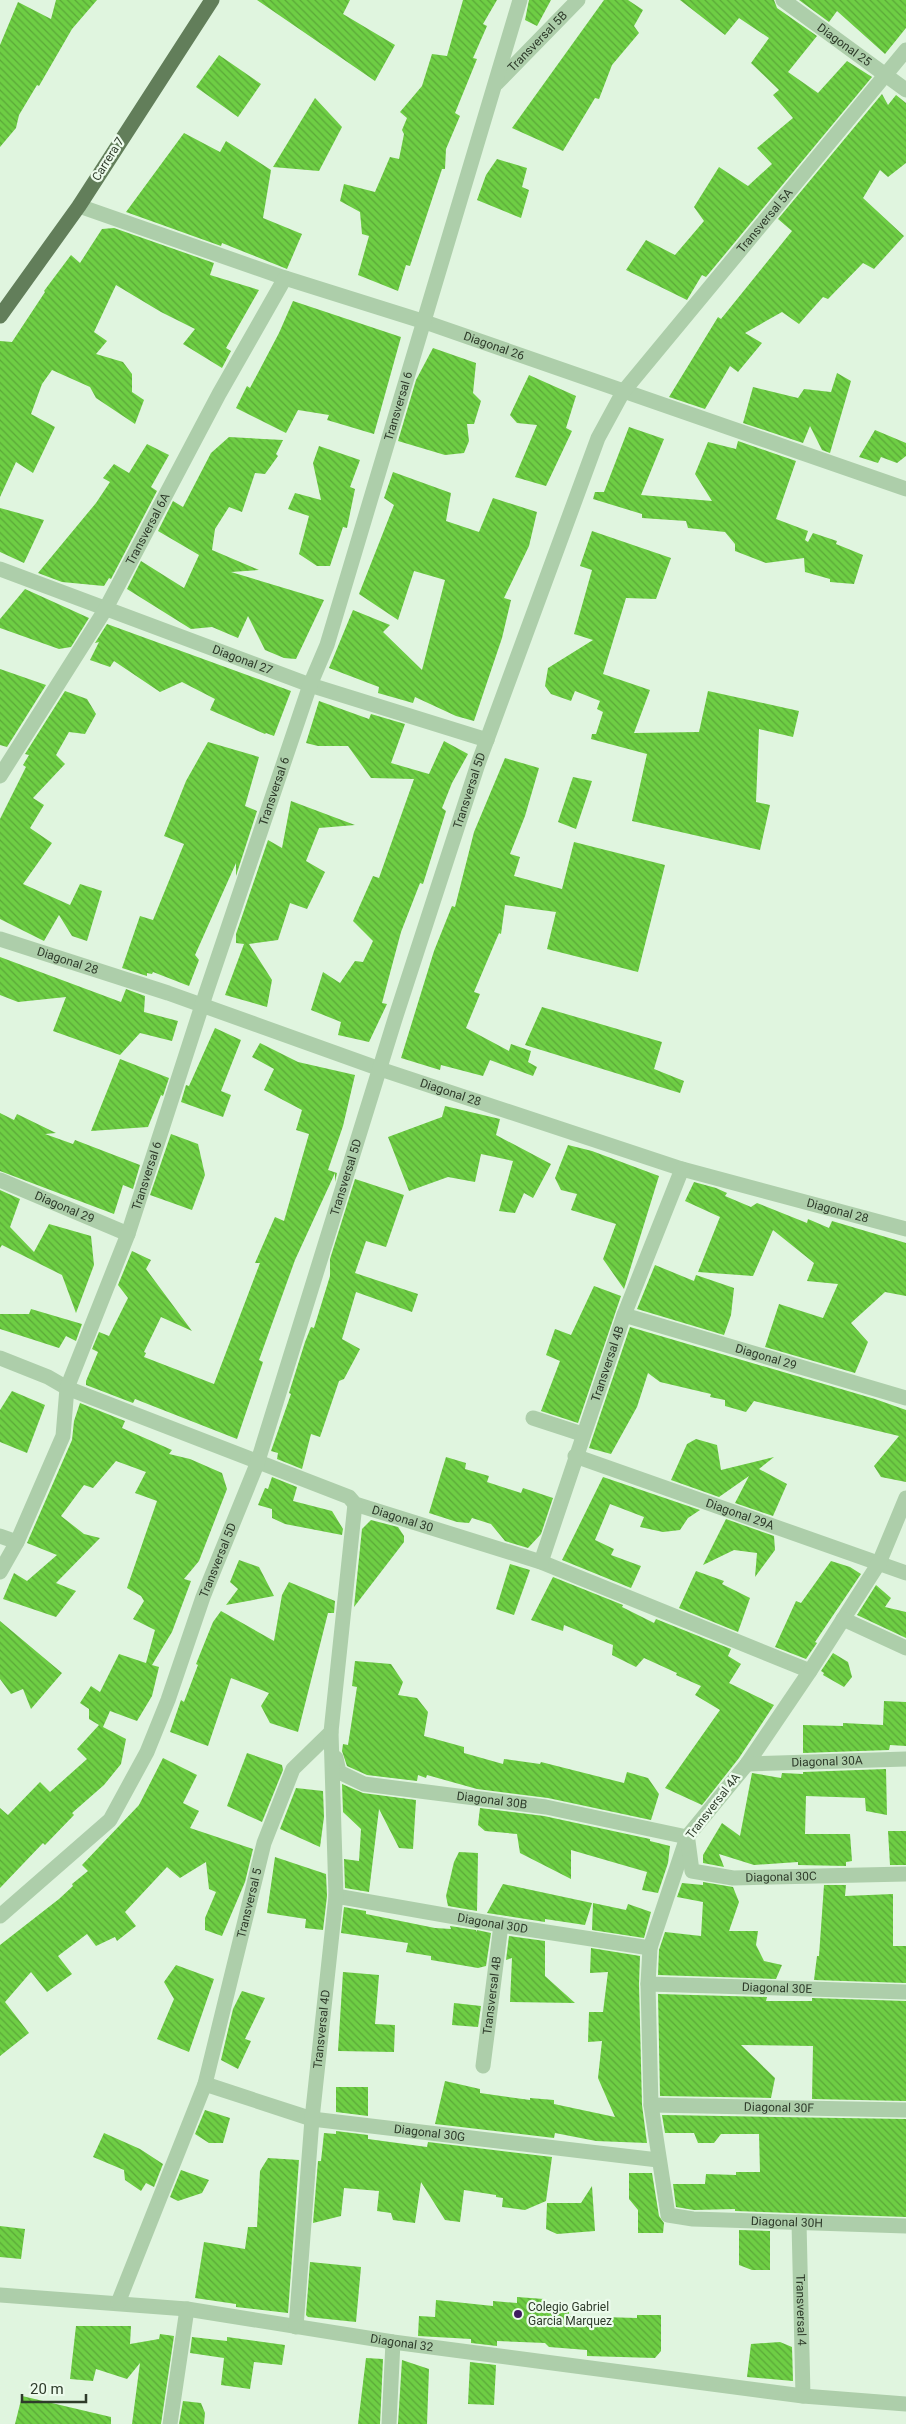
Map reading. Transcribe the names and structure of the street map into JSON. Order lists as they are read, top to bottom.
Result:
{
  "streets": {
    "main road": ["Carrera 7"],
    "street": [
      "Transversal 5B",
      "Diagonal 25",
      "Transversal 5A",
      "Diagonal 26",
      "Transversal 6",
      "Transversal 6A",
      "Diagonal 27",
      "Transversal 5D",
      "Diagonal 28",
      "Diagonal 29",
      "Transversal 4B",
      "Diagonal 29A",
      "Diagonal 30",
      "Diagonal 30A",
      "Diagonal 30B",
      "Transversal 4A",
      "Diagonal 30C",
      "Transversal 5",
      "Diagonal 30D",
      "Diagonal 30E",
      "Transversal 4D",
      "Diagonal 30F",
      "Diagonal 30G",
      "Diagonal 30H",
      "Transversal 4",
      "Diagonal 32"
    ]
  },
  "crossings": [
    ["Transversal 5B", "Transversal 6"],
    ["Diagonal 25", "Transversal 5A"],
    ["Carrera 7", "Diagonal 26"],
    ["Transversal 5A", "Diagonal 26"],
    ["Transversal 5A", "Transversal 5D"],
    ["Diagonal 26", "Transversal 6"],
    ["Diagonal 26", "Transversal 6A"],
    ["Diagonal 26", "Transversal 5D"],
    ["Transversal 6", "Diagonal 27"],
    ["Transversal 6", "Diagonal 28"],
    ["Transversal 6", "Diagonal 29"],
    ["Transversal 6", "Diagonal 30"],
    ["Transversal 6A", "Diagonal 27"],
    ["Diagonal 27", "Transversal 5D"],
    ["Transversal 5D", "Diagonal 28"],
    ["Transversal 5D", "Diagonal 30"],
    ["Diagonal 28", "Transversal 4B"],
    ["Diagonal 29", "Transversal 4B"],
    ["Transversal 4B", "Diagonal 29A"],
    ["Transversal 4B", "Diagonal 30"],
    ["Transversal 4B", "Diagonal 30D"],
    ["Diagonal 29A", "Transversal 4A"],
    ["Diagonal 30", "Transversal 4A"],
    ["Diagonal 30A", "Transversal 4A"],
    ["Diagonal 30B", "Transversal 4A"],
    ["Diagonal 30B", "Diagonal 30C"],
    ["Diagonal 30B", "Transversal 5"],
    ["Diagonal 30B", "Transversal 4D"],
    ["Transversal 4A", "Diagonal 30C"],
    ["Transversal 4A", "Diagonal 30D"],
    ["Transversal 4A", "Diagonal 30E"],
    ["Transversal 4A", "Diagonal 30F"],
    ["Transversal 4A", "Diagonal 30G"],
    ["Transversal 4A", "Diagonal 30H"],
    ["Transversal 5", "Transversal 4D"],
    ["Transversal 5", "Diagonal 30G"],
    ["Transversal 5", "Diagonal 32"],
    ["Diagonal 30D", "Transversal 4D"],
    ["Transversal 4D", "Diagonal 30G"],
    ["Transversal 4D", "Diagonal 32"],
    ["Diagonal 30H", "Transversal 4"],
    ["Transversal 4", "Diagonal 32"]
  ],
  "places": ["Colegio Gabriel Garcia Marquez"],
  "scale_bar": "20 m"
}
